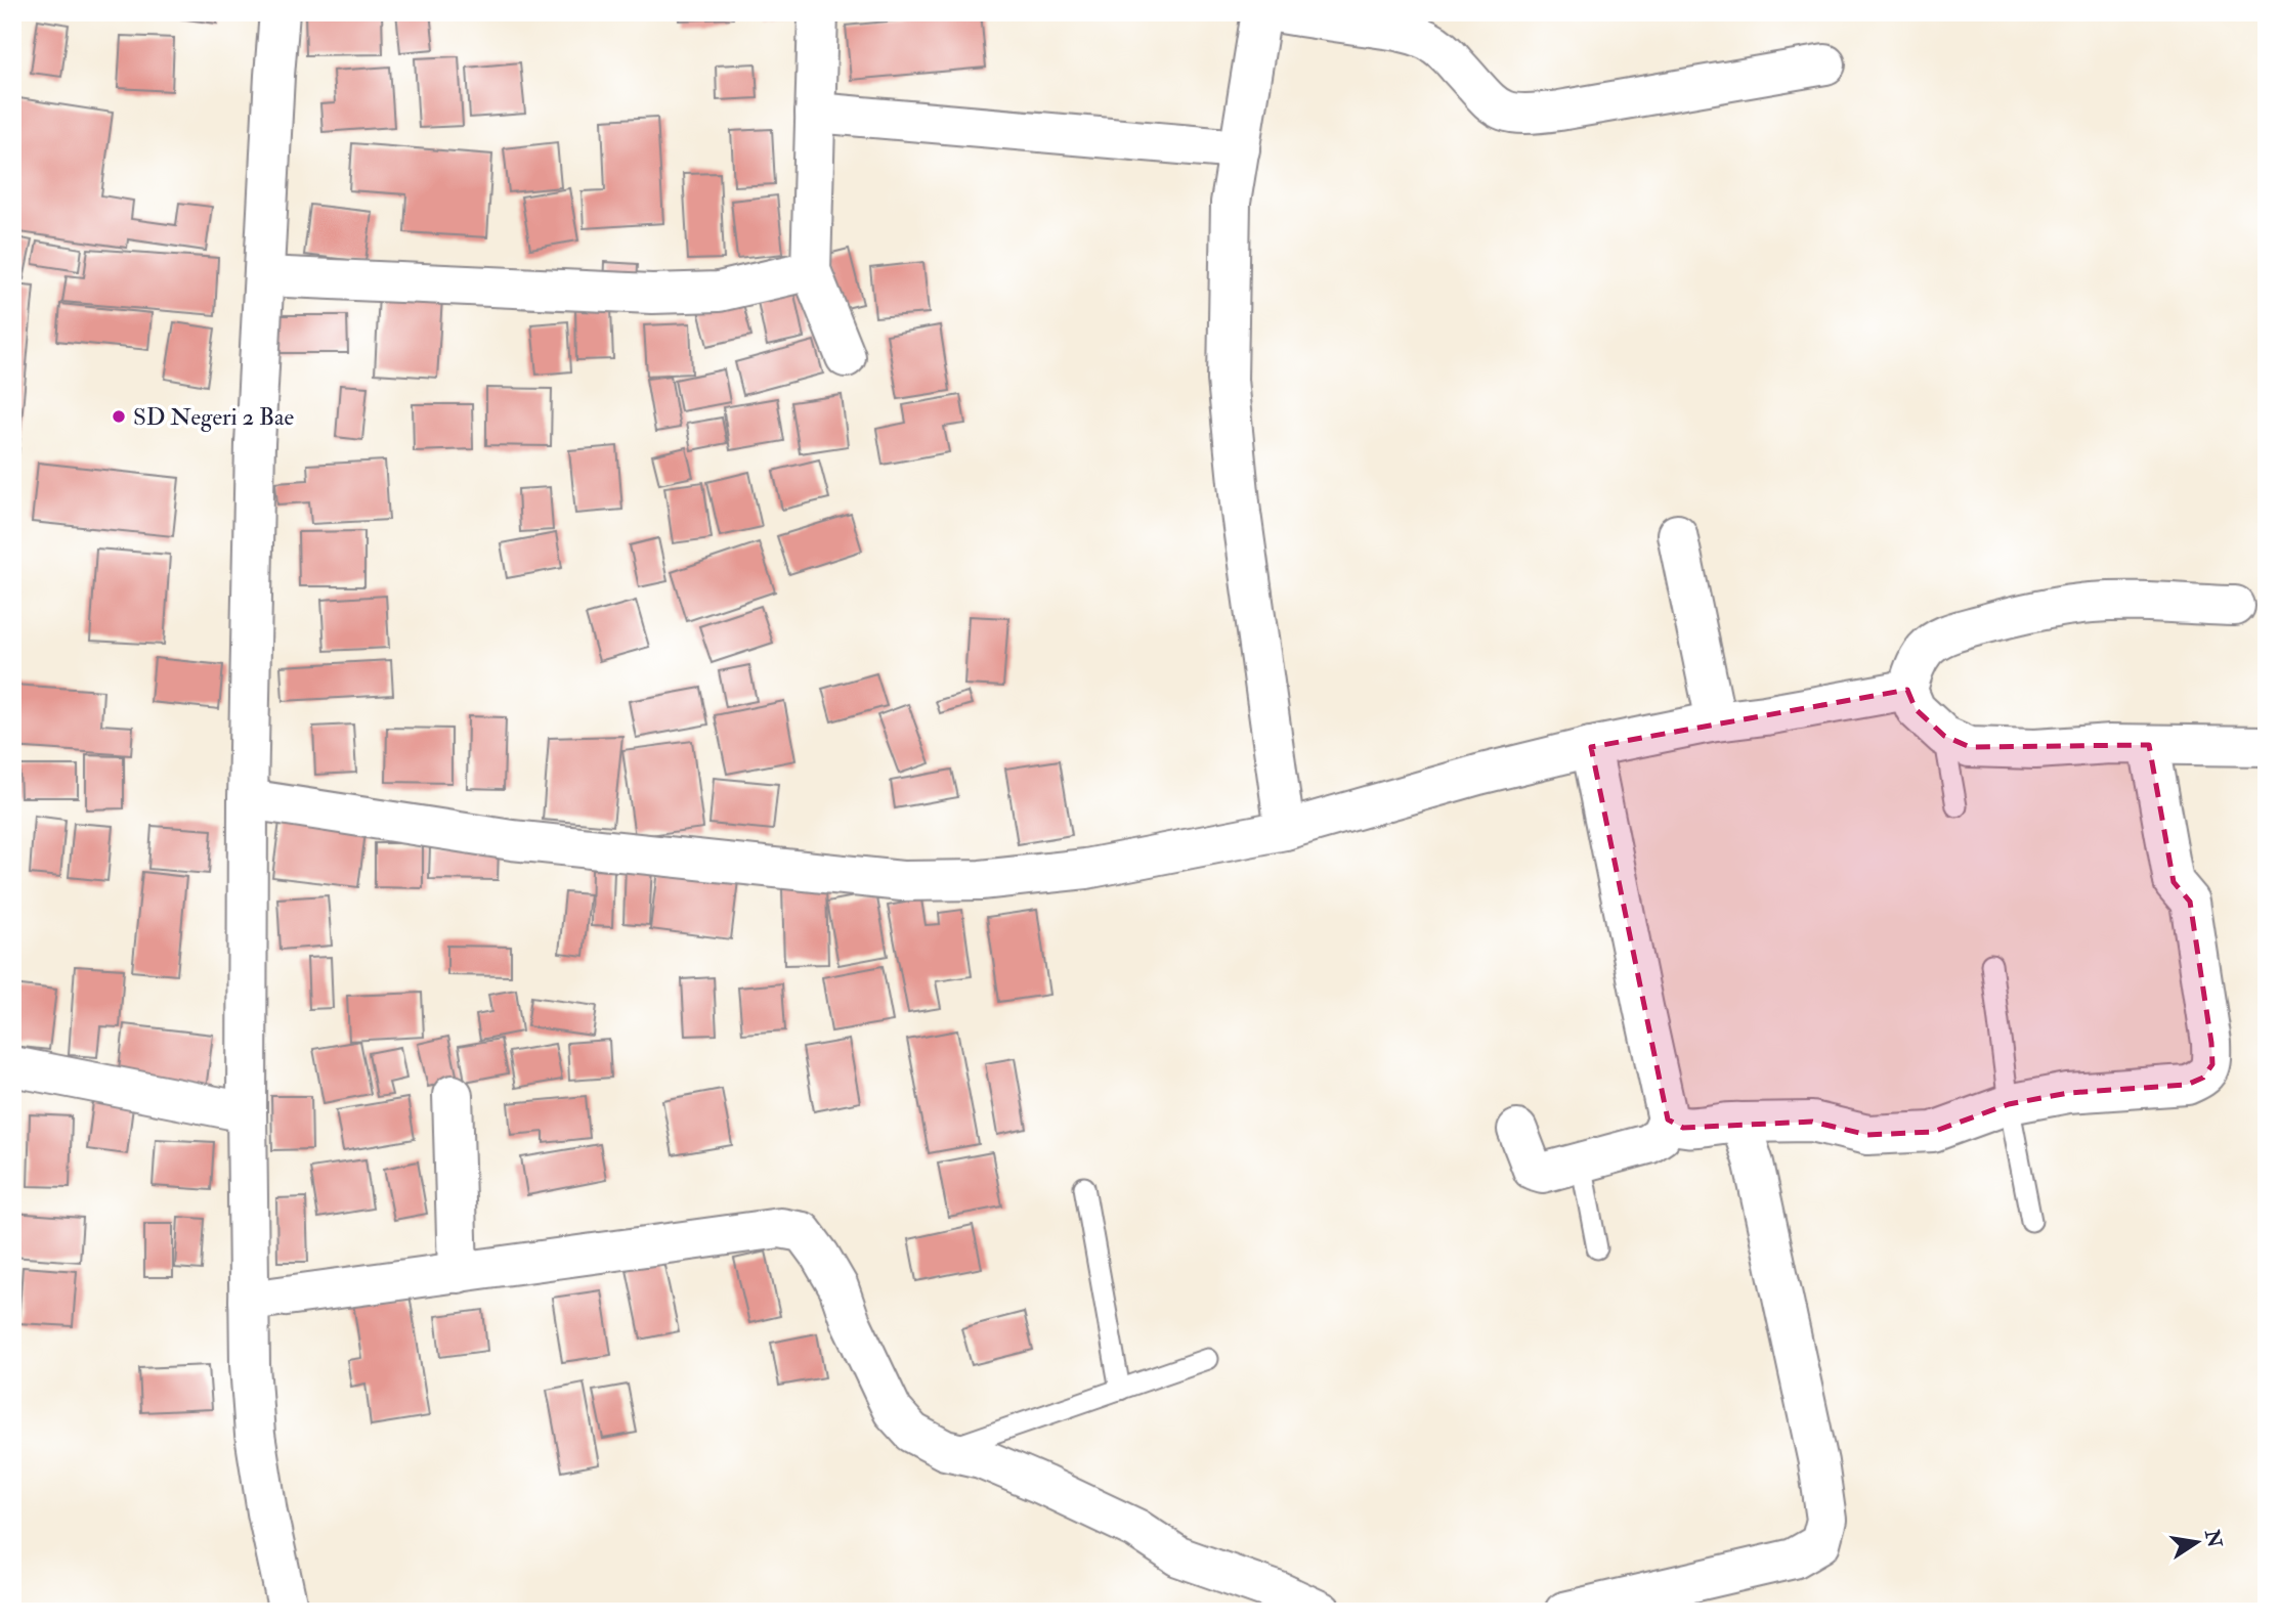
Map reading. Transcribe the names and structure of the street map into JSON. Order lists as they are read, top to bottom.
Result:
{
  "places": ["SD Negeri 2 Bae"],
  "north": "right"
}
